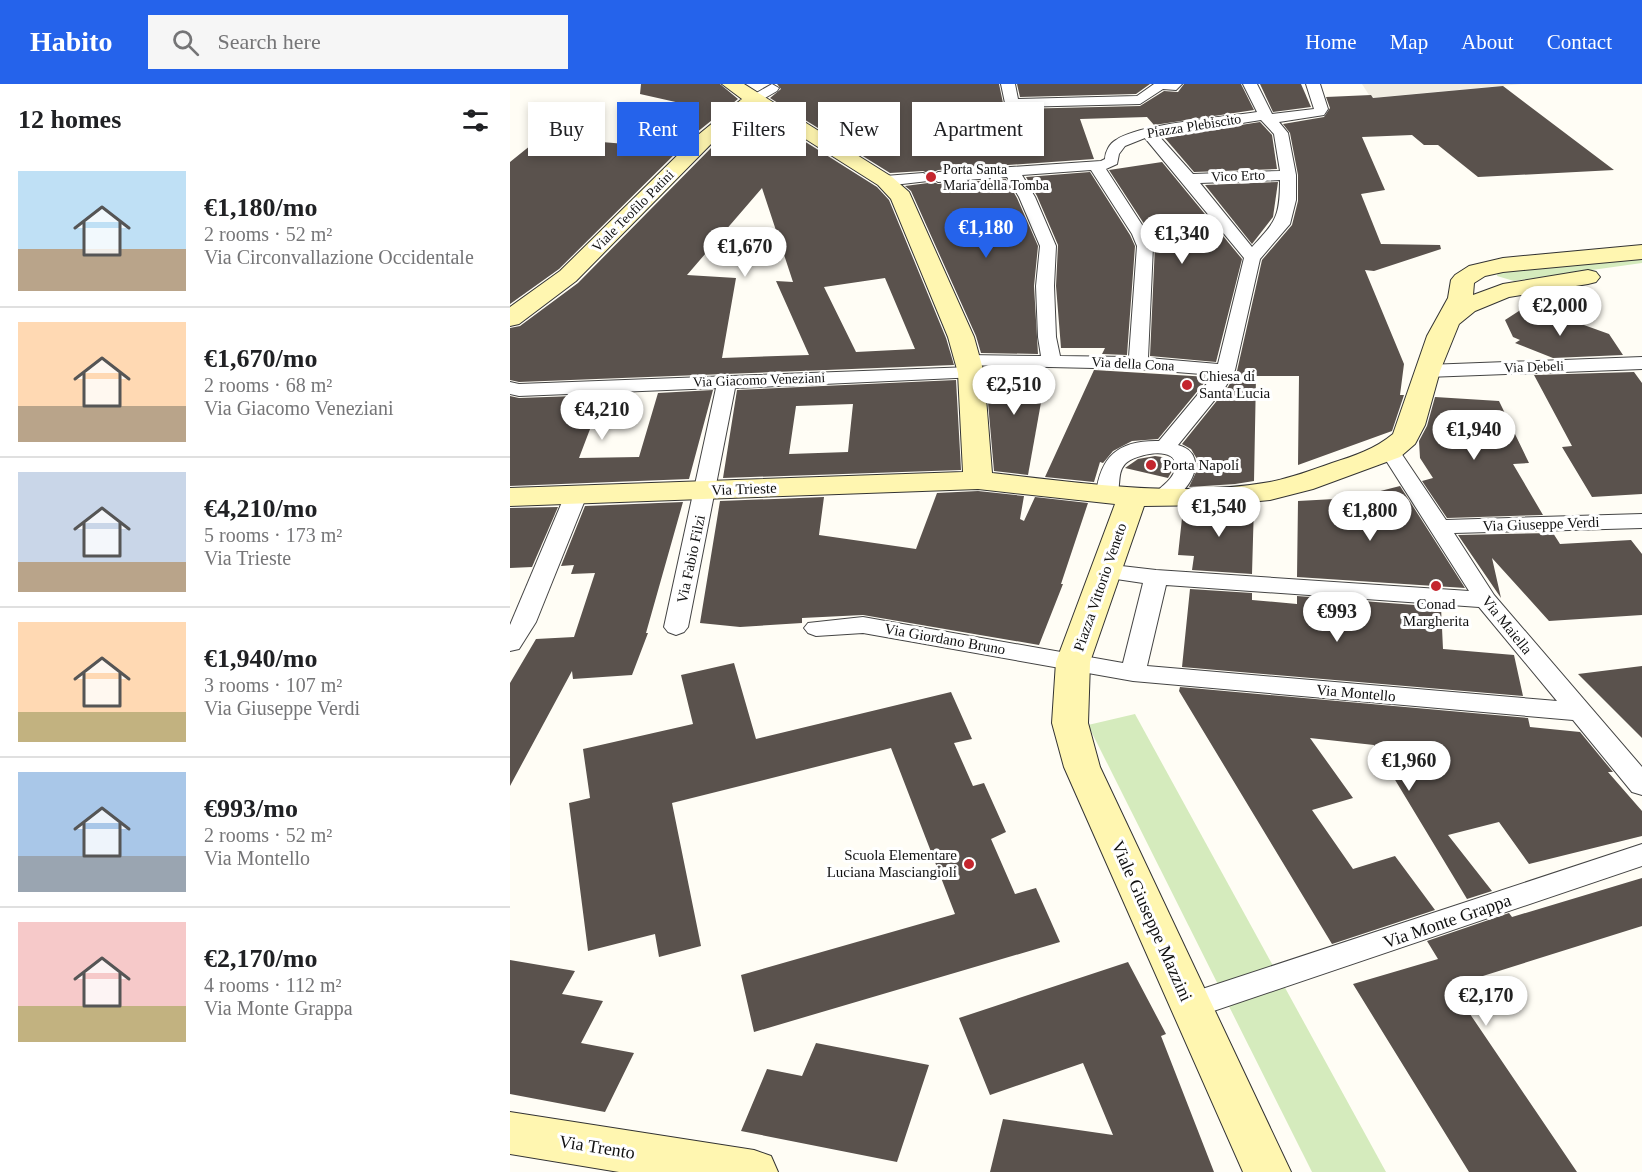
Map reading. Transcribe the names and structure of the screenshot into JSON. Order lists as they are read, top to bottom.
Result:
{
  "streets": {
    "main road": [
      "Viale Teofilo Patini",
      "Via Trieste",
      "Piazza Vittorio Veneto",
      "Viale Giuseppe Mazzini",
      "Via Trento"
    ],
    "street": [
      "Piazza Plebiscito",
      "Vico Erto",
      "Via della Cona",
      "Via Debeli",
      "Via Giacomo Veneziani",
      "Via Giuseppe Verdi",
      "Via Fabio Filzi",
      "Via Maiella",
      "Via Giordano Bruno",
      "Via Montello",
      "Via Monte Grappa"
    ]
  },
  "crossings": [
    ["Via della Cona", "Via Giacomo Veneziani"],
    ["Via Giacomo Veneziani", "Via Fabio Filzi"],
    ["Via Trieste", "Via Fabio Filzi"],
    ["Via Trieste", "Piazza Vittorio Veneto"],
    ["Via Giuseppe Verdi", "Via Maiella"],
    ["Piazza Vittorio Veneto", "Via Giordano Bruno"],
    ["Piazza Vittorio Veneto", "Via Montello"],
    ["Piazza Vittorio Veneto", "Viale Giuseppe Mazzini"],
    ["Via Maiella", "Via Montello"],
    ["Via Giordano Bruno", "Viale Giuseppe Mazzini"],
    ["Viale Giuseppe Mazzini", "Via Monte Grappa"]
  ],
  "places": [
    "Porta Santa Maria della Tomba",
    "Chiesa di Santa Lucia",
    "Porta Napoli",
    "Conad Margherita",
    "Scuola Elementare Luciana Masciangioli"
  ],
  "page": {
    "header": "Habito",
    "search": "Search here",
    "nav": [
      "Home",
      "Map",
      "About",
      "Contact"
    ],
    "heading": "12 homes",
    "chip": [
      "Buy",
      "Rent",
      "Filters",
      "New",
      "Apartment"
    ],
    "list": [
      {
        "name": "€1,180/mo",
        "note": "2 rooms · 52 m² · Via Circonvallazione Occidentale"
      },
      {
        "name": "€1,670/mo",
        "note": "2 rooms · 68 m² · Via Giacomo Veneziani"
      },
      {
        "name": "€4,210/mo",
        "note": "5 rooms · 173 m² · Via Trieste"
      },
      {
        "name": "€1,940/mo",
        "note": "3 rooms · 107 m² · Via Giuseppe Verdi"
      },
      {
        "name": "€993/mo",
        "note": "2 rooms · 52 m² · Via Montello"
      },
      {
        "name": "€2,170/mo",
        "note": "4 rooms · 112 m² · Via Monte Grappa"
      }
    ],
    "price": [
      "€1,180",
      "€1,340",
      "€1,670",
      "€2,000",
      "€2,510",
      "€4,210",
      "€1,940",
      "€1,540",
      "€1,800",
      "€993",
      "€1,960",
      "€2,170"
    ]
  }
}
